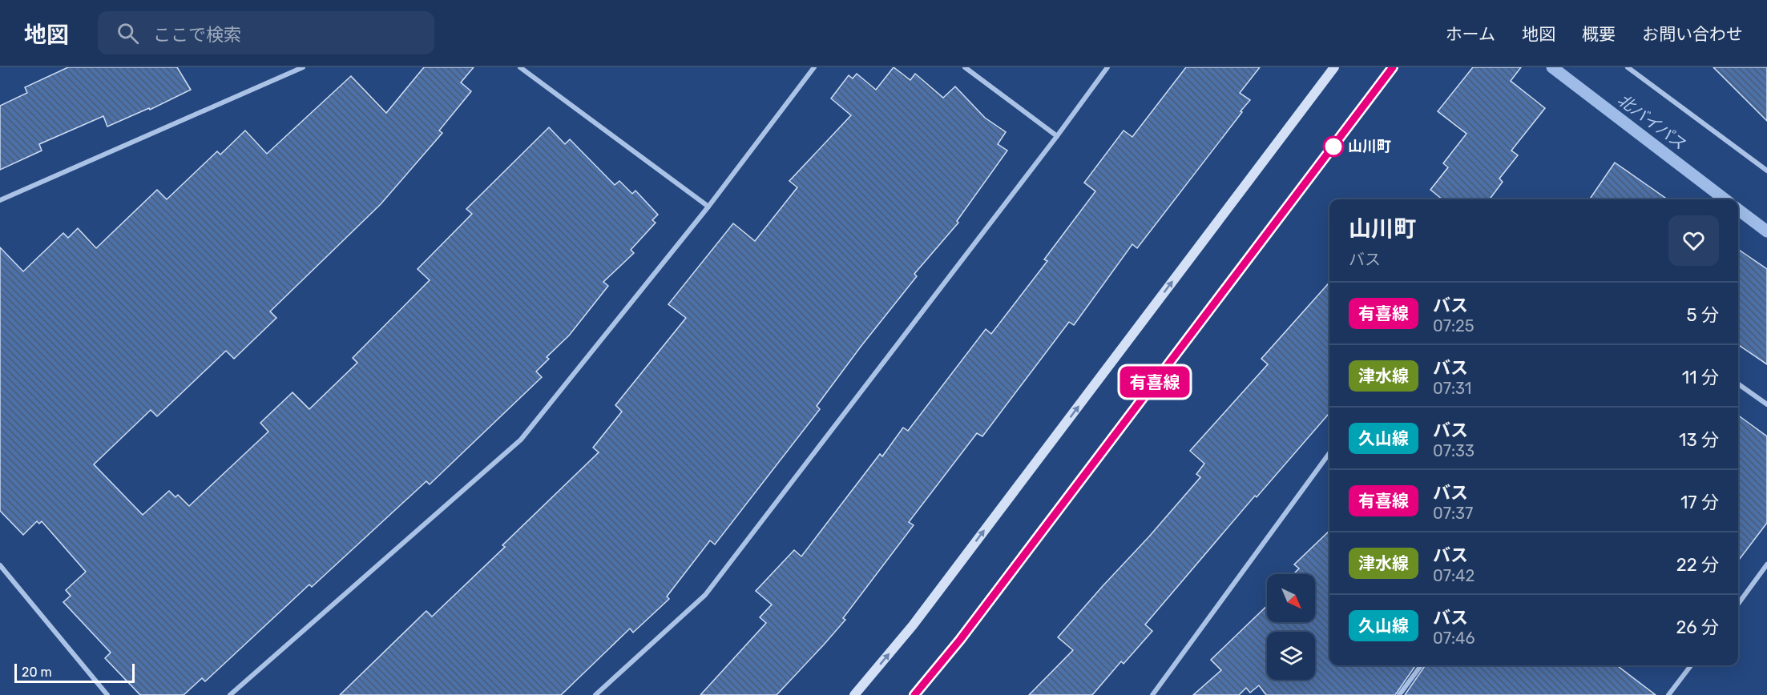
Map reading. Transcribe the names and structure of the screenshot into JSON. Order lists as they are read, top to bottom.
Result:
{
  "water": ["北バイパス"],
  "places": ["山川町"],
  "lines": ["bus line 有喜線"],
  "scale_bar": "20 m",
  "north": "bottom right",
  "page": {
    "header": "地図",
    "search": "ここで検索",
    "nav": [
      "ホーム",
      "地図",
      "概要",
      "お問い合わせ"
    ],
    "on_map": "有喜線",
    "heading": ["山川町", "バス"],
    "list": [
      {
        "mark": "有喜線",
        "name": "バス",
        "note": "07:25",
        "value": "5 分"
      },
      {
        "mark": "津水線",
        "name": "バス",
        "note": "07:31",
        "value": "11 分"
      },
      {
        "mark": "久山線",
        "name": "バス",
        "note": "07:33",
        "value": "13 分"
      },
      {
        "mark": "有喜線",
        "name": "バス",
        "note": "07:37",
        "value": "17 分"
      },
      {
        "mark": "津水線",
        "name": "バス",
        "note": "07:42",
        "value": "22 分"
      },
      {
        "mark": "久山線",
        "name": "バス",
        "note": "07:46",
        "value": "26 分"
      }
    ],
    "scale": "20 m"
  }
}
